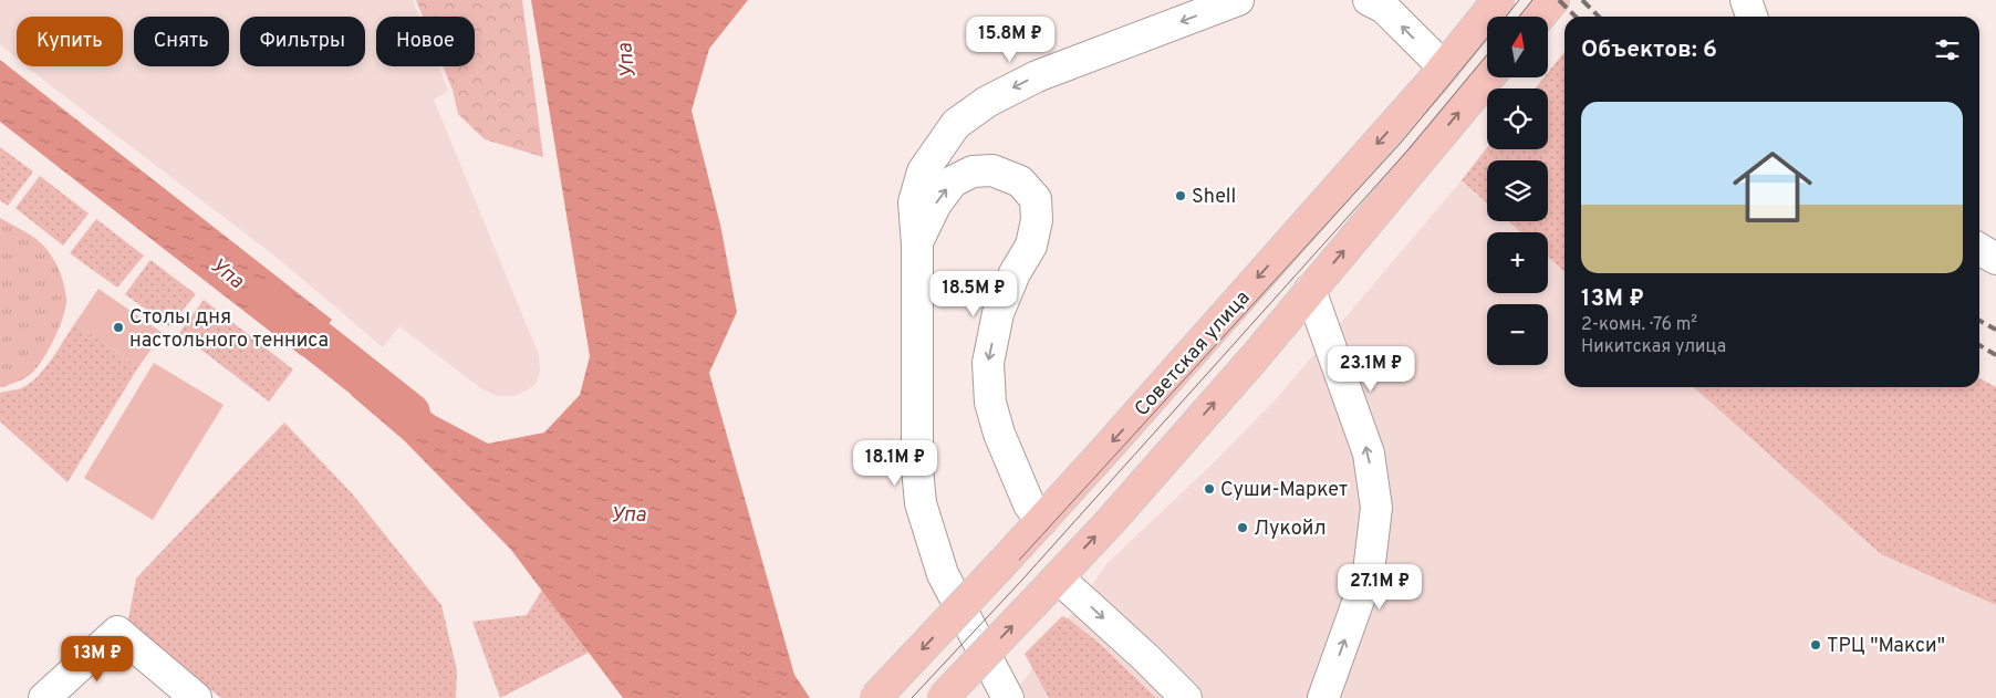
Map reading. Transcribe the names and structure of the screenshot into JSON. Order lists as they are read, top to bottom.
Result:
{
  "streets": {
    "main road": ["Советская улица"]
  },
  "water": ["Упа"],
  "places": [
    "Shell",
    "Cтолы дня настольного тенниса",
    "Суши-Маркет",
    "Лукойл",
    "ТРЦ \"Макси\""
  ],
  "north": "top",
  "page": {
    "map_buttons": ["+", "−"],
    "price": [
      "15.8M ₽",
      "18.5M ₽",
      "23.1M ₽",
      "18.1M ₽",
      "27.1M ₽",
      "13M ₽"
    ],
    "chip": [
      "Купить",
      "Снять",
      "Фильтры",
      "Новое"
    ],
    "heading": "Объектов: 6",
    "list": [
      {
        "name": "13M ₽",
        "note": "2-комн. · 76 m² · Никитская улица"
      }
    ]
  }
}
